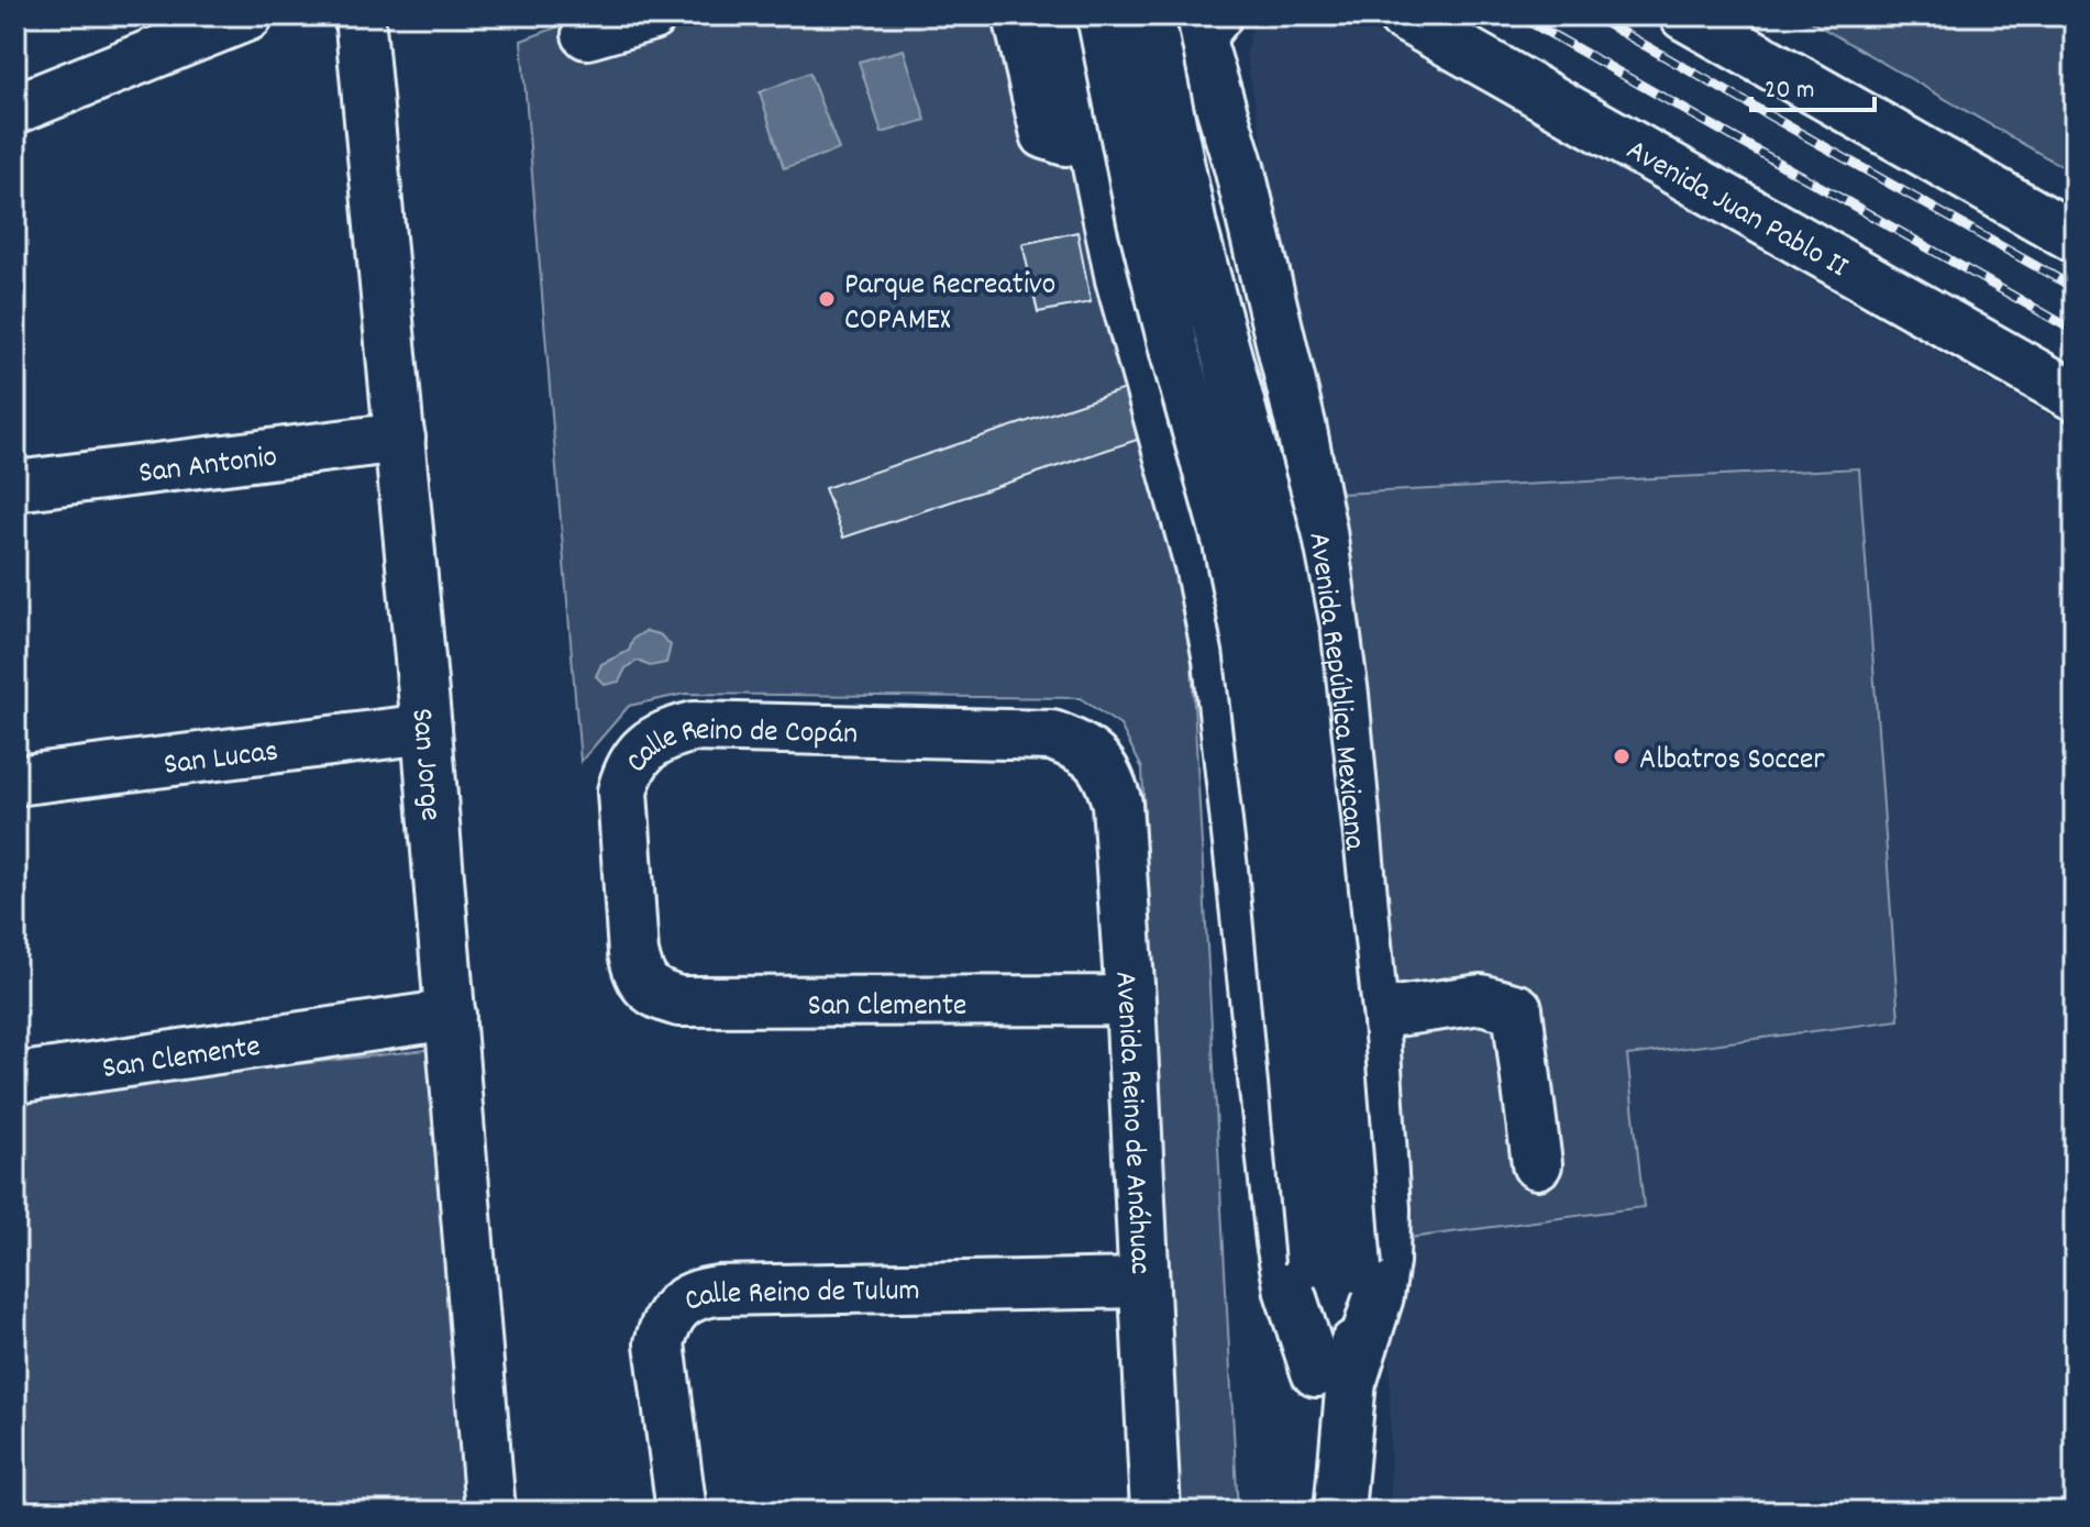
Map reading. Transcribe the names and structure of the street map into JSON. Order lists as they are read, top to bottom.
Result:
{
  "streets": {
    "street": [
      "Avenida Juan Pablo II",
      "San Antonio",
      "Avenida República Mexicana",
      "San Lucas",
      "Calle Reino de Copán",
      "San Jorge",
      "San Clemente",
      "Avenida Reino de Anáhuac",
      "Calle Reino de Tulum"
    ]
  },
  "crossings": [
    ["San Antonio", "San Jorge"],
    ["San Lucas", "San Jorge"],
    ["Calle Reino de Copán", "San Clemente"],
    ["Calle Reino de Copán", "Avenida Reino de Anáhuac"],
    ["San Jorge", "San Clemente"],
    ["San Clemente", "Avenida Reino de Anáhuac"],
    ["Avenida Reino de Anáhuac", "Calle Reino de Tulum"]
  ],
  "places": ["Parque Recreativo COPAMEX", "Albatros Soccer"],
  "scale_bar": "20 m"
}
